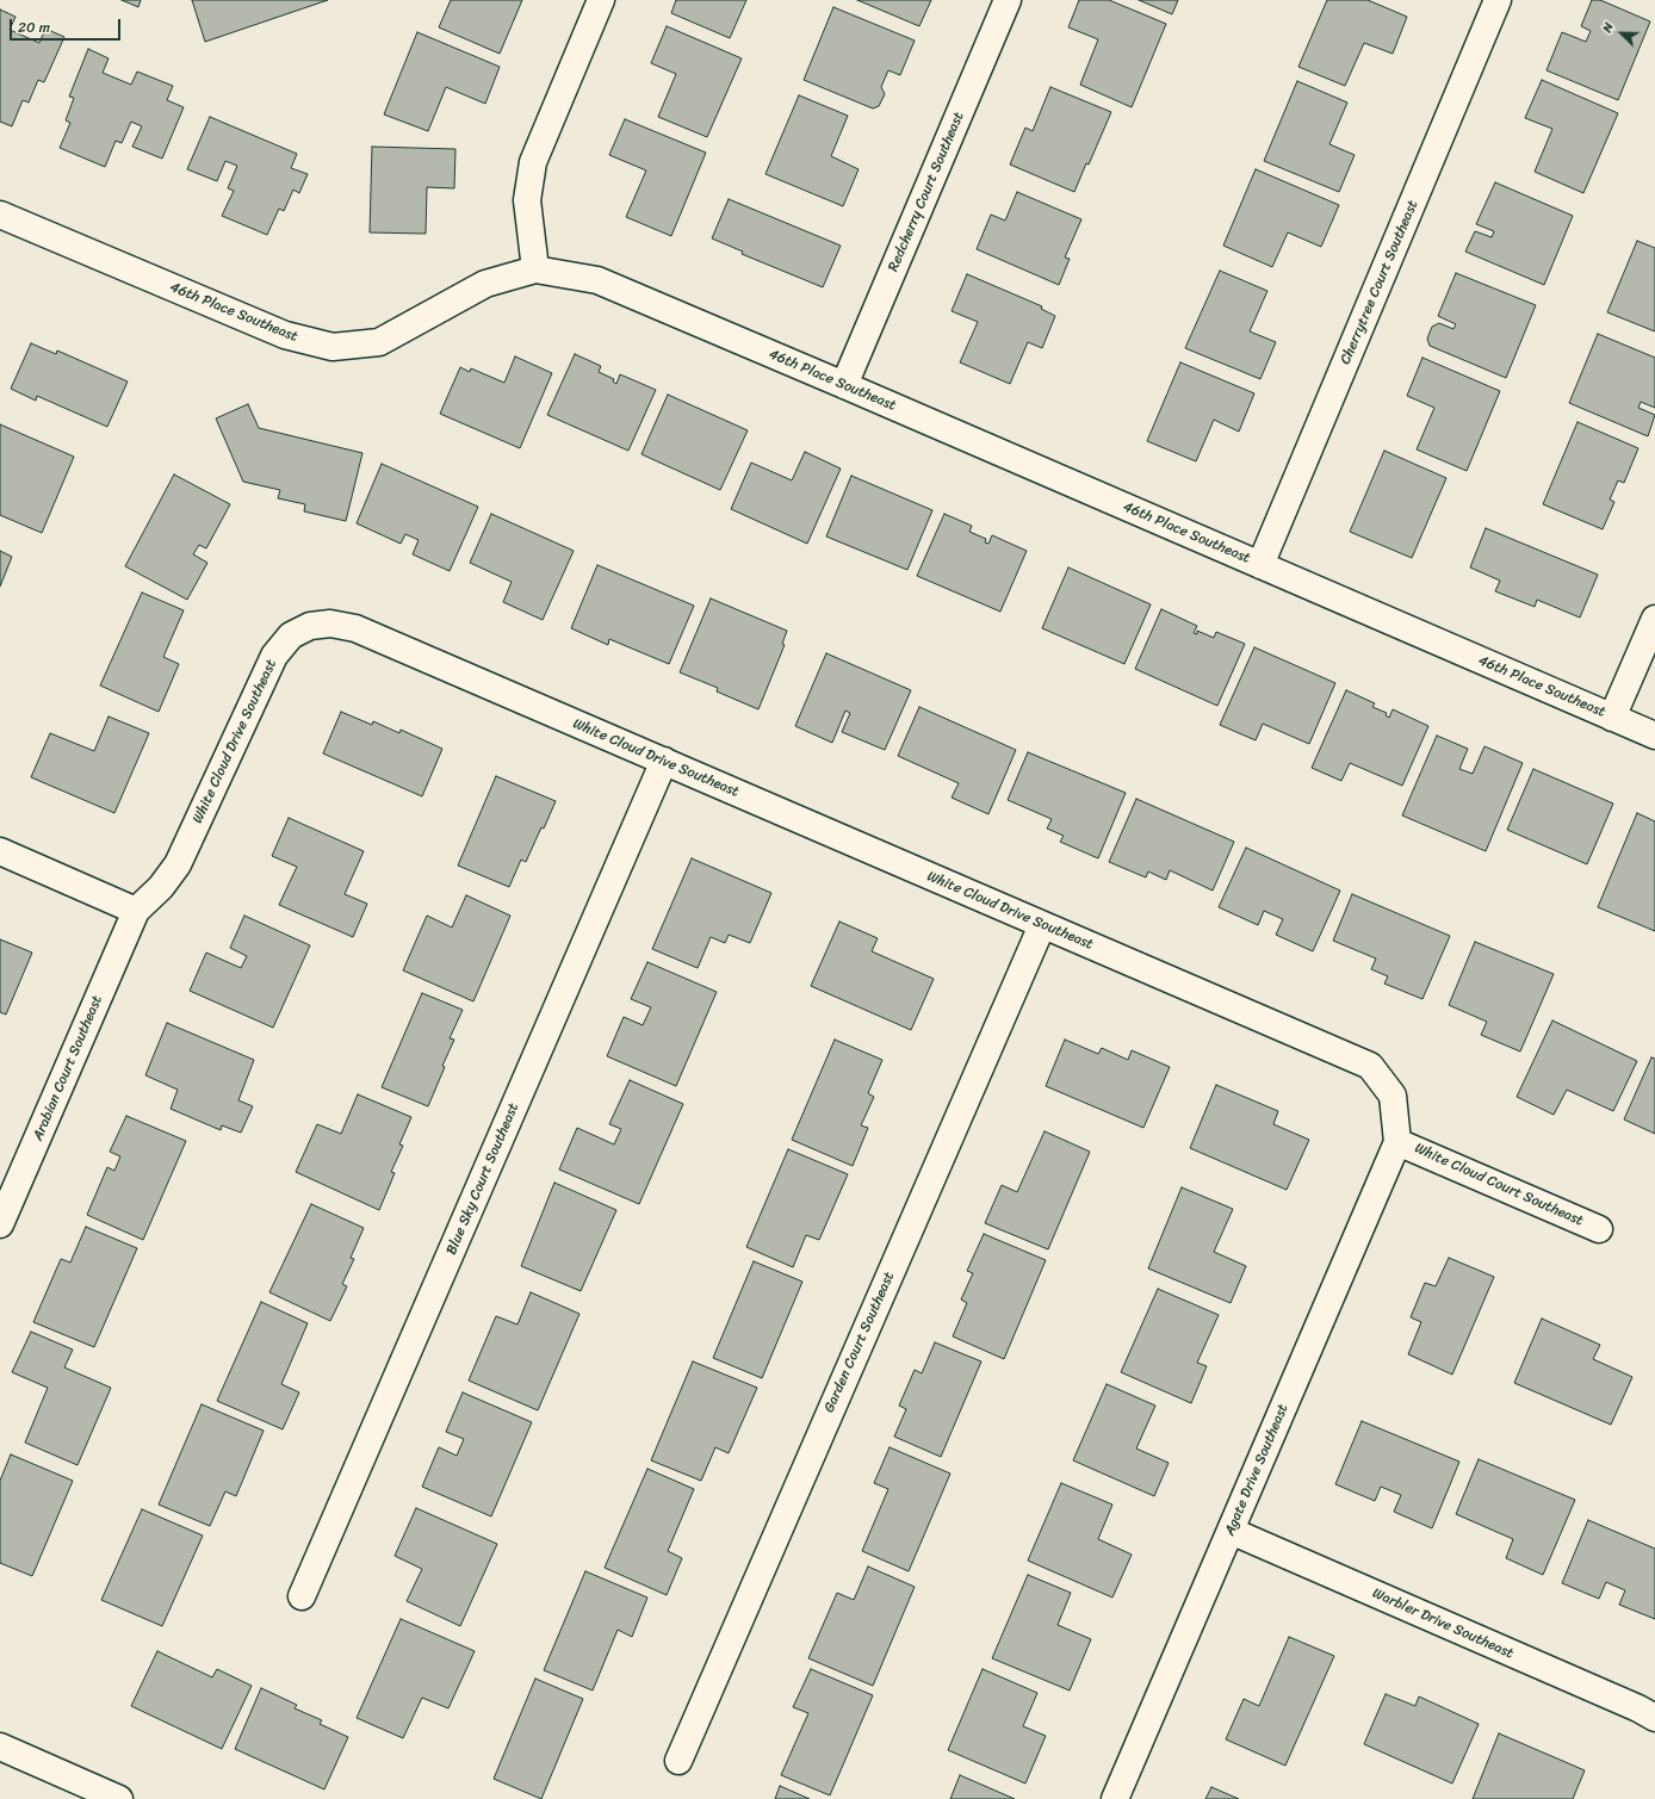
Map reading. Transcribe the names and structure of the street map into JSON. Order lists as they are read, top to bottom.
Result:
{
  "streets": {
    "street": [
      "Redcherry Court Southeast",
      "Cherrytree Court Southeast",
      "46th Place Southeast",
      "White Cloud Drive Southeast",
      "Arabian Court Southeast",
      "Blue Sky Court Southeast",
      "White Cloud Court Southeast",
      "Garden Court Southeast",
      "Agate Drive Southeast",
      "Warbler Drive Southeast"
    ]
  },
  "crossings": [
    ["Redcherry Court Southeast", "46th Place Southeast"],
    ["Cherrytree Court Southeast", "46th Place Southeast"],
    ["White Cloud Drive Southeast", "Arabian Court Southeast"],
    ["White Cloud Drive Southeast", "Blue Sky Court Southeast"],
    ["White Cloud Drive Southeast", "White Cloud Court Southeast"],
    ["White Cloud Drive Southeast", "Garden Court Southeast"],
    ["White Cloud Drive Southeast", "Agate Drive Southeast"],
    ["White Cloud Court Southeast", "Agate Drive Southeast"],
    ["Agate Drive Southeast", "Warbler Drive Southeast"]
  ],
  "scale_bar": "20 m",
  "north": "top left"
}
